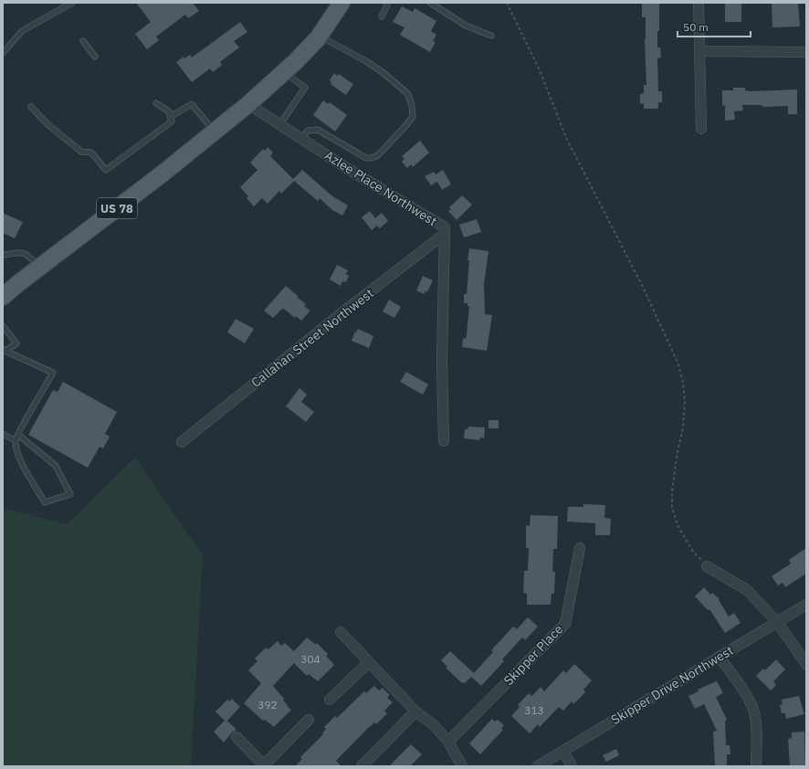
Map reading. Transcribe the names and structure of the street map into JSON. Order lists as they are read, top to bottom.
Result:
{
  "streets": {
    "main road": ["US 78"],
    "street": [
      "Azlee Place Northwest",
      "Callahan Street Northwest",
      "Skipper Place",
      "Skipper Drive Northwest"
    ]
  },
  "crossings": [
    ["Azlee Place Northwest", "US 78"],
    ["Azlee Place Northwest", "Callahan Street Northwest"]
  ],
  "house_numbers": ["304", "392", "313"],
  "scale_bar": "50 m"
}
